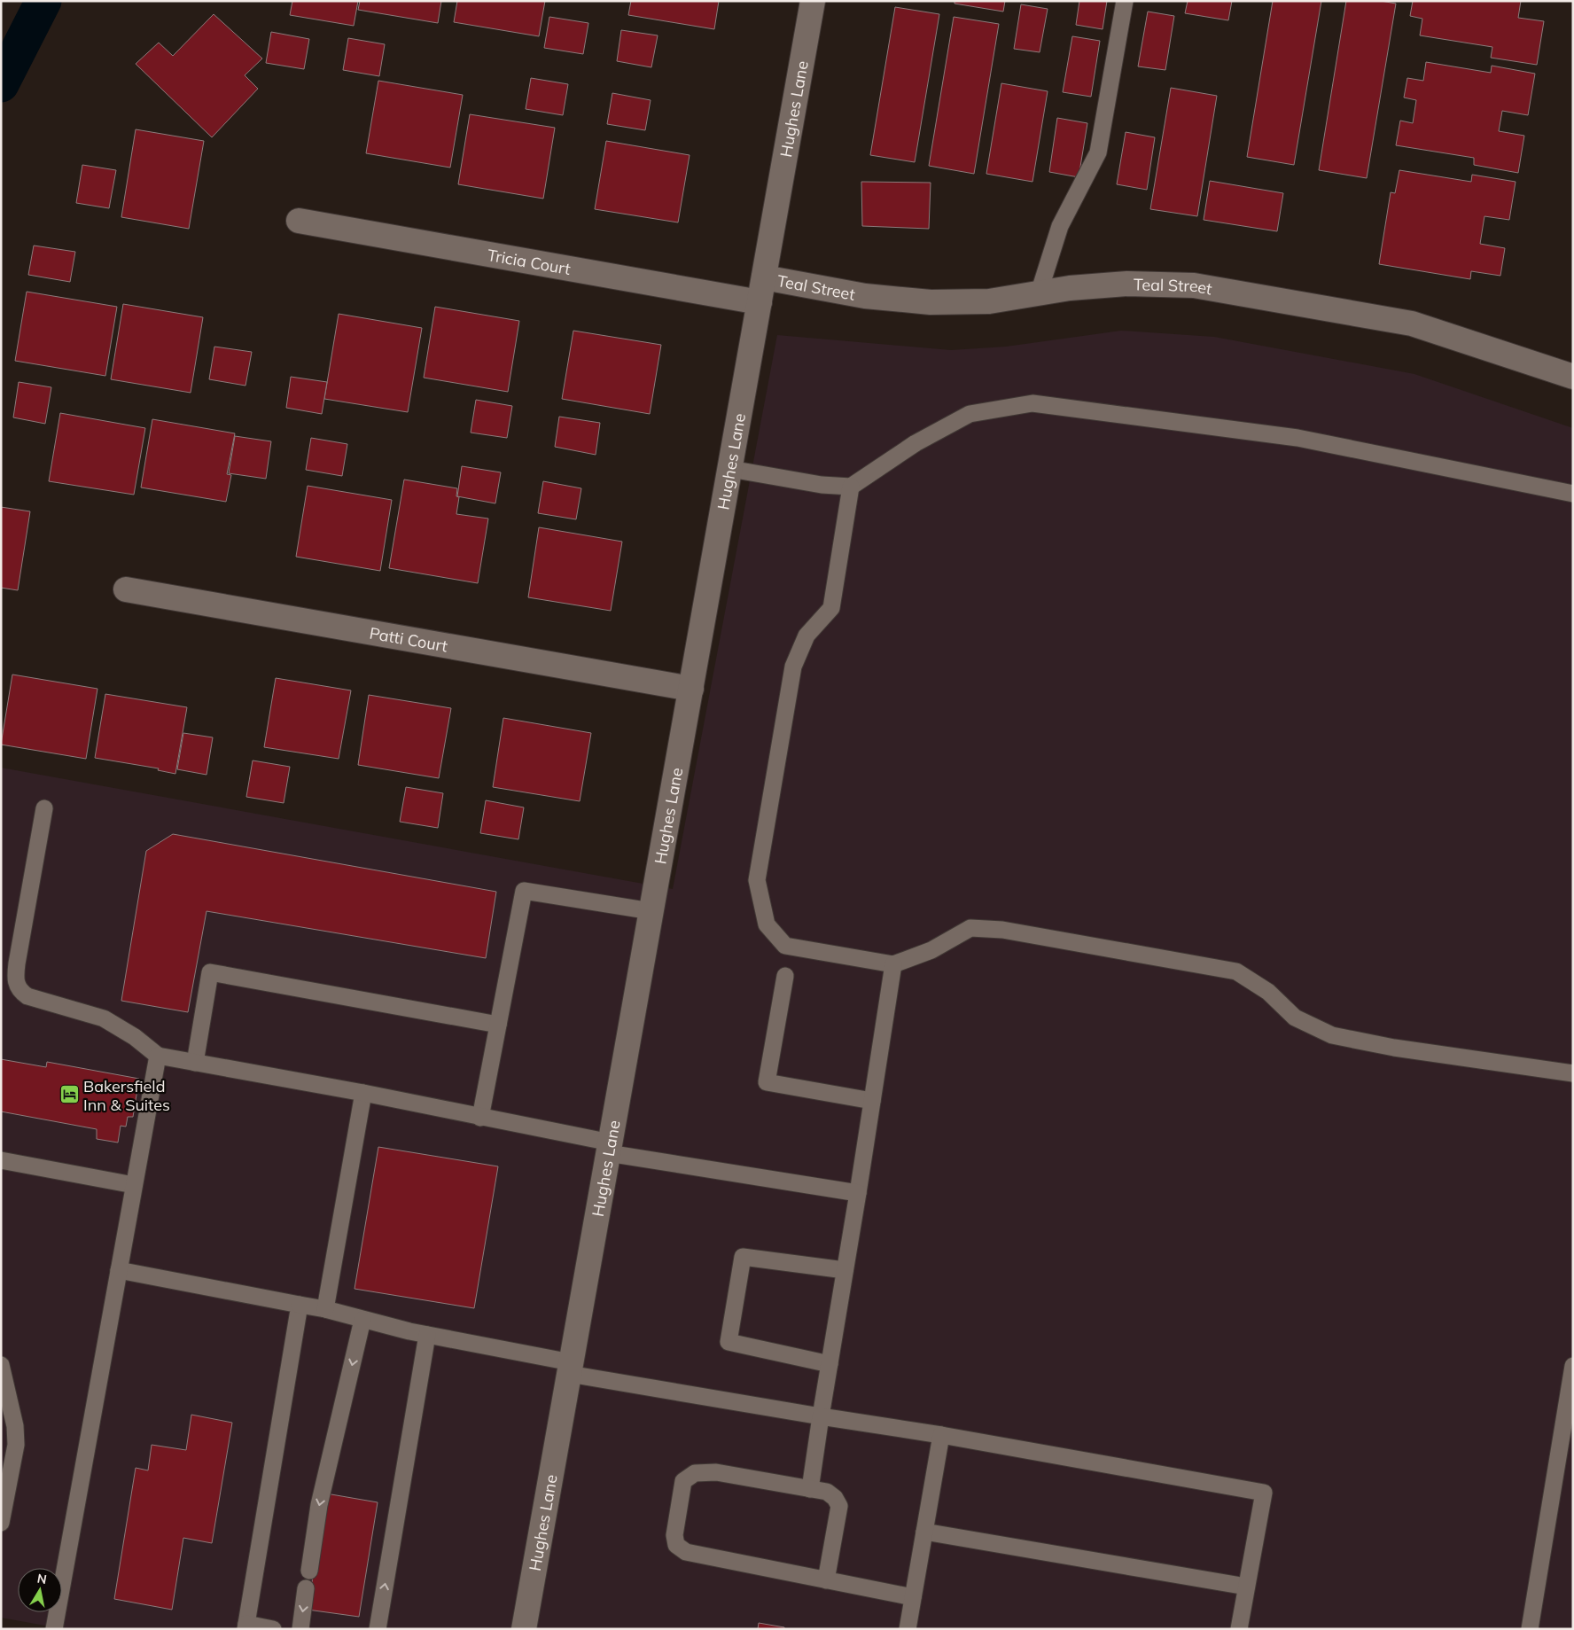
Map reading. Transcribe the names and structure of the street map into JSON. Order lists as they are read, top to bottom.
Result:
{
  "streets": {
    "street": [
      "Hughes Lane",
      "Tricia Court",
      "Teal Street",
      "Patti Court"
    ]
  },
  "crossings": [
    ["Hughes Lane", "Tricia Court"],
    ["Hughes Lane", "Teal Street"],
    ["Hughes Lane", "Patti Court"]
  ],
  "places": {
    "hotel": ["Bakersfield Inn & Suites"]
  },
  "north": "top"
}
